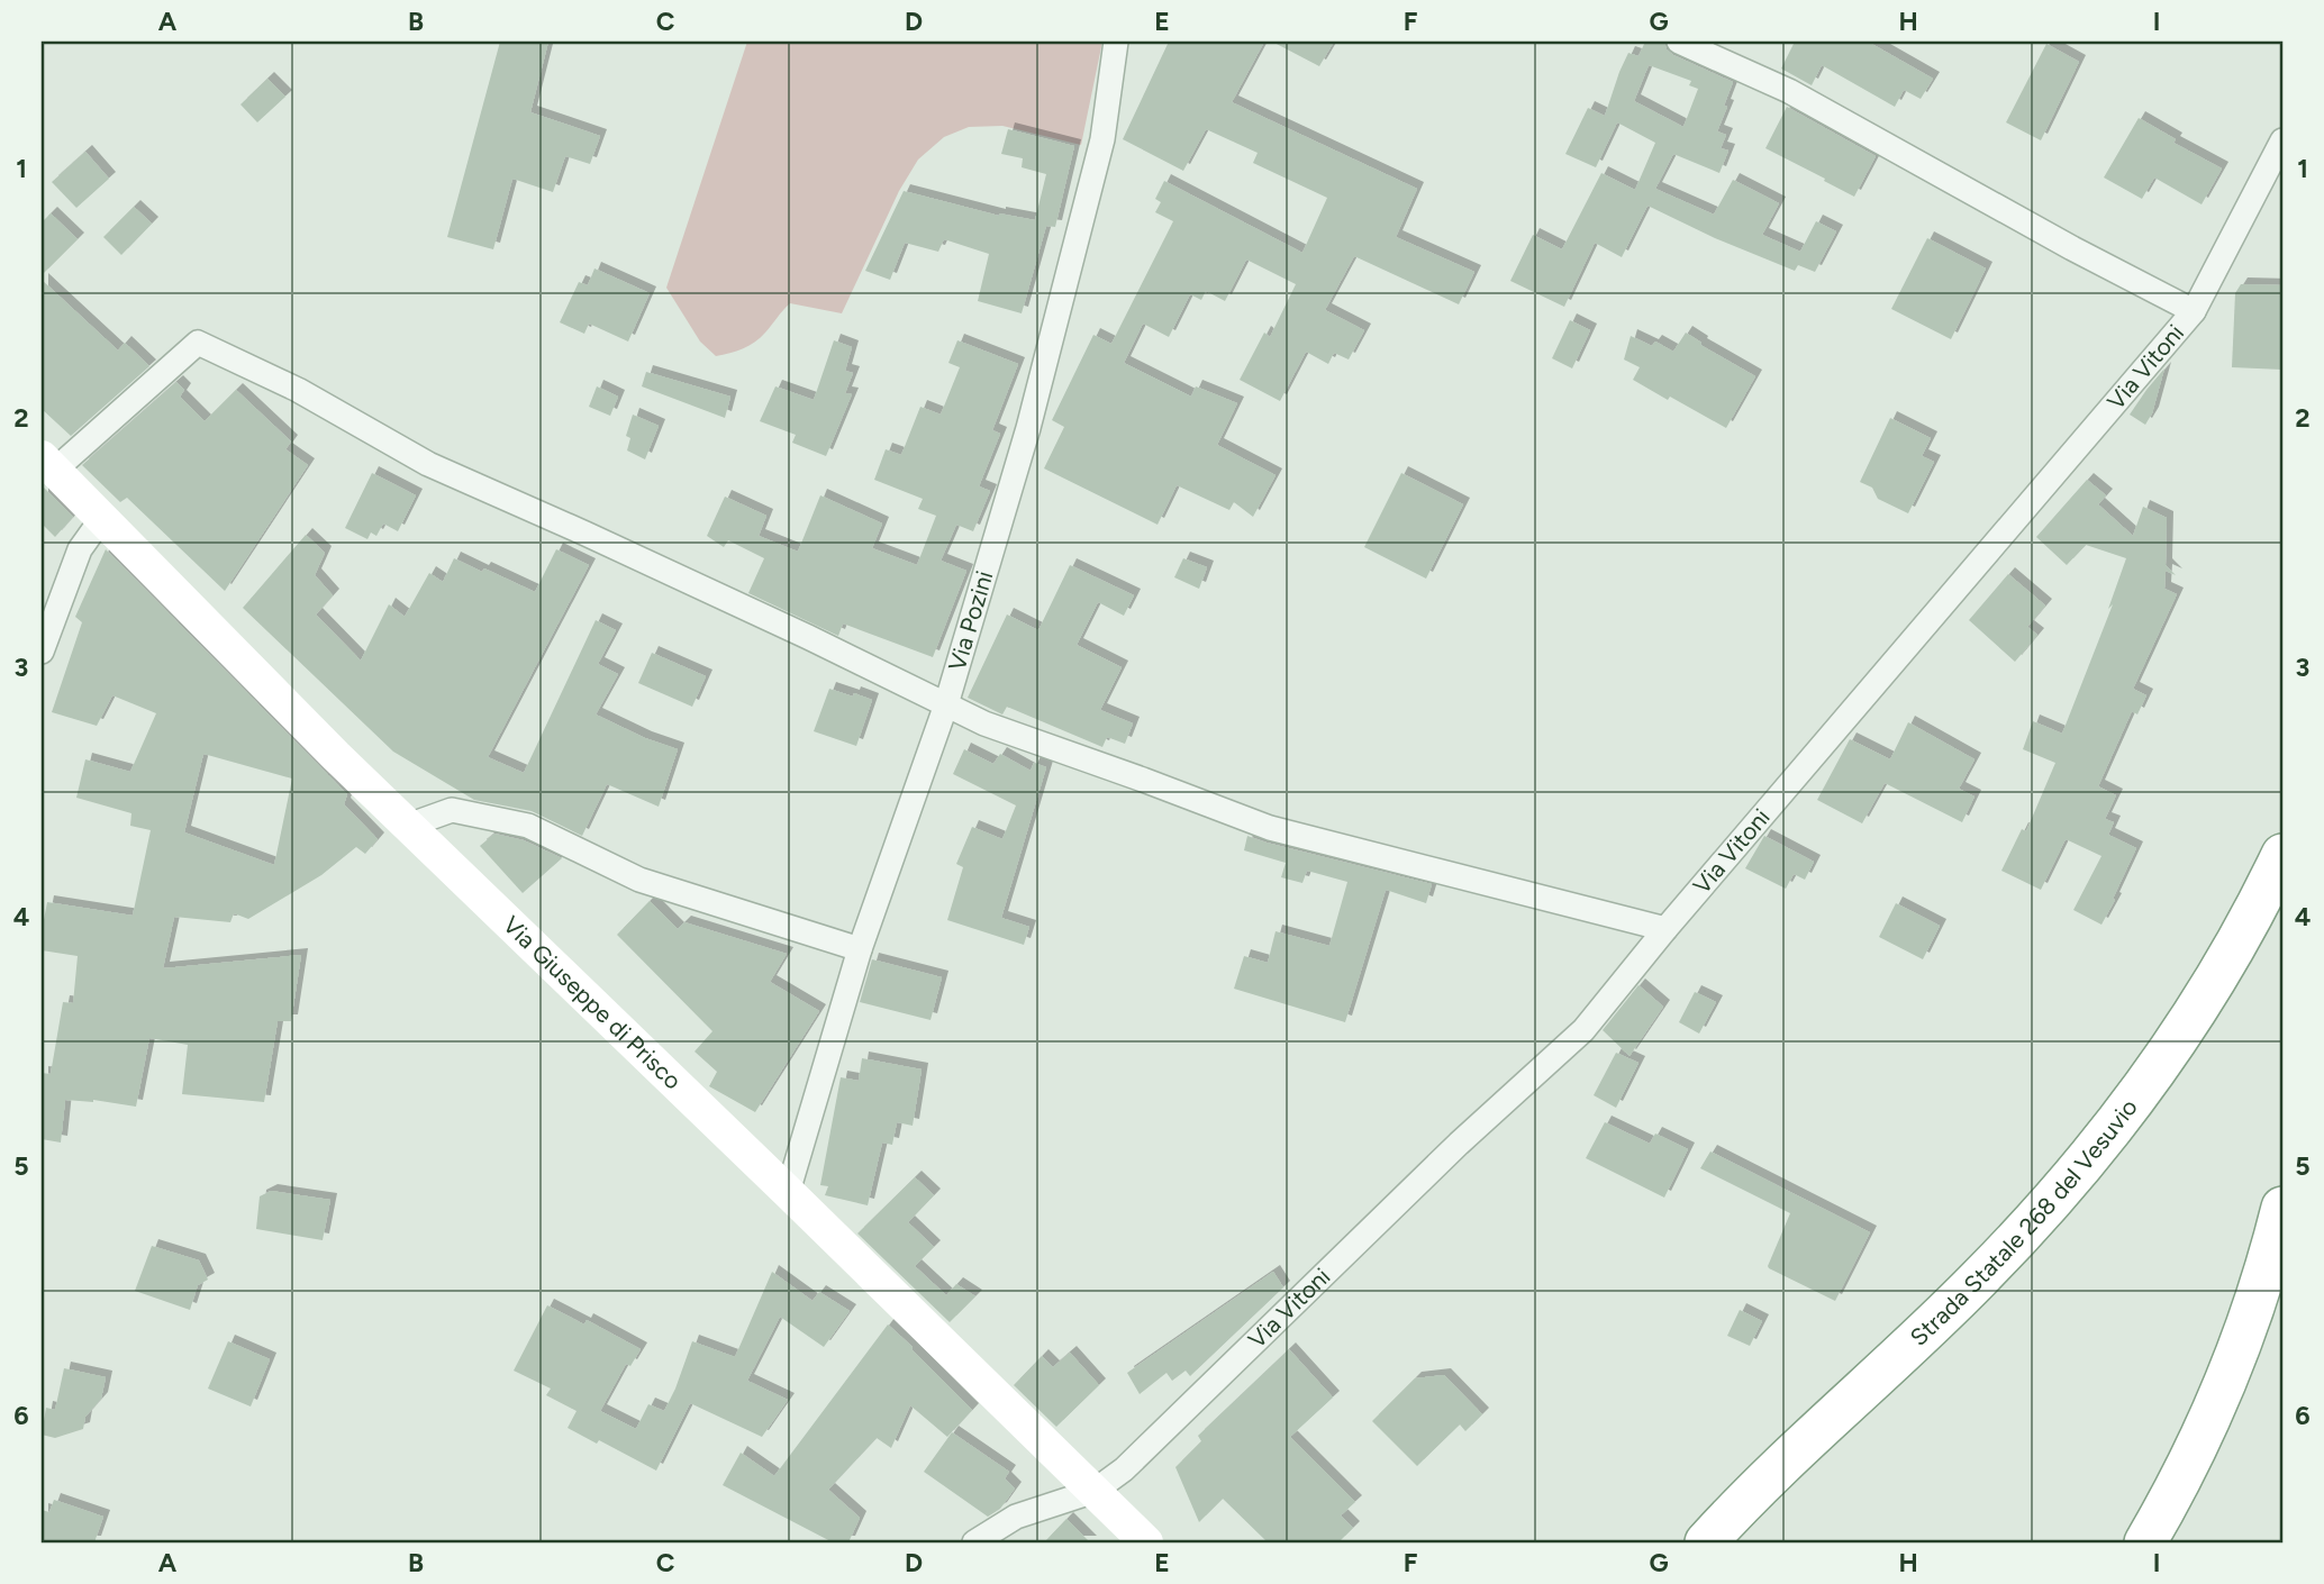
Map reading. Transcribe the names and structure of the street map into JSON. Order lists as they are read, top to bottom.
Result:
{
  "streets": {
    "highway": ["Strada Statale 268 del Vesuvio"],
    "main road": ["Via Giuseppe di Prisco"],
    "street": ["Via Vitoni", "Via Pozini"]
  },
  "crossings": [
    ["Via Vitoni", "Via Giuseppe di Prisco"],
    ["Via Pozini", "Via Giuseppe di Prisco"]
  ],
  "grid": {
    "columns": [
      "A",
      "B",
      "C",
      "D",
      "E",
      "F",
      "G",
      "H",
      "I"
    ],
    "rows": [
      "1",
      "2",
      "3",
      "4",
      "5",
      "6"
    ]
  }
}
